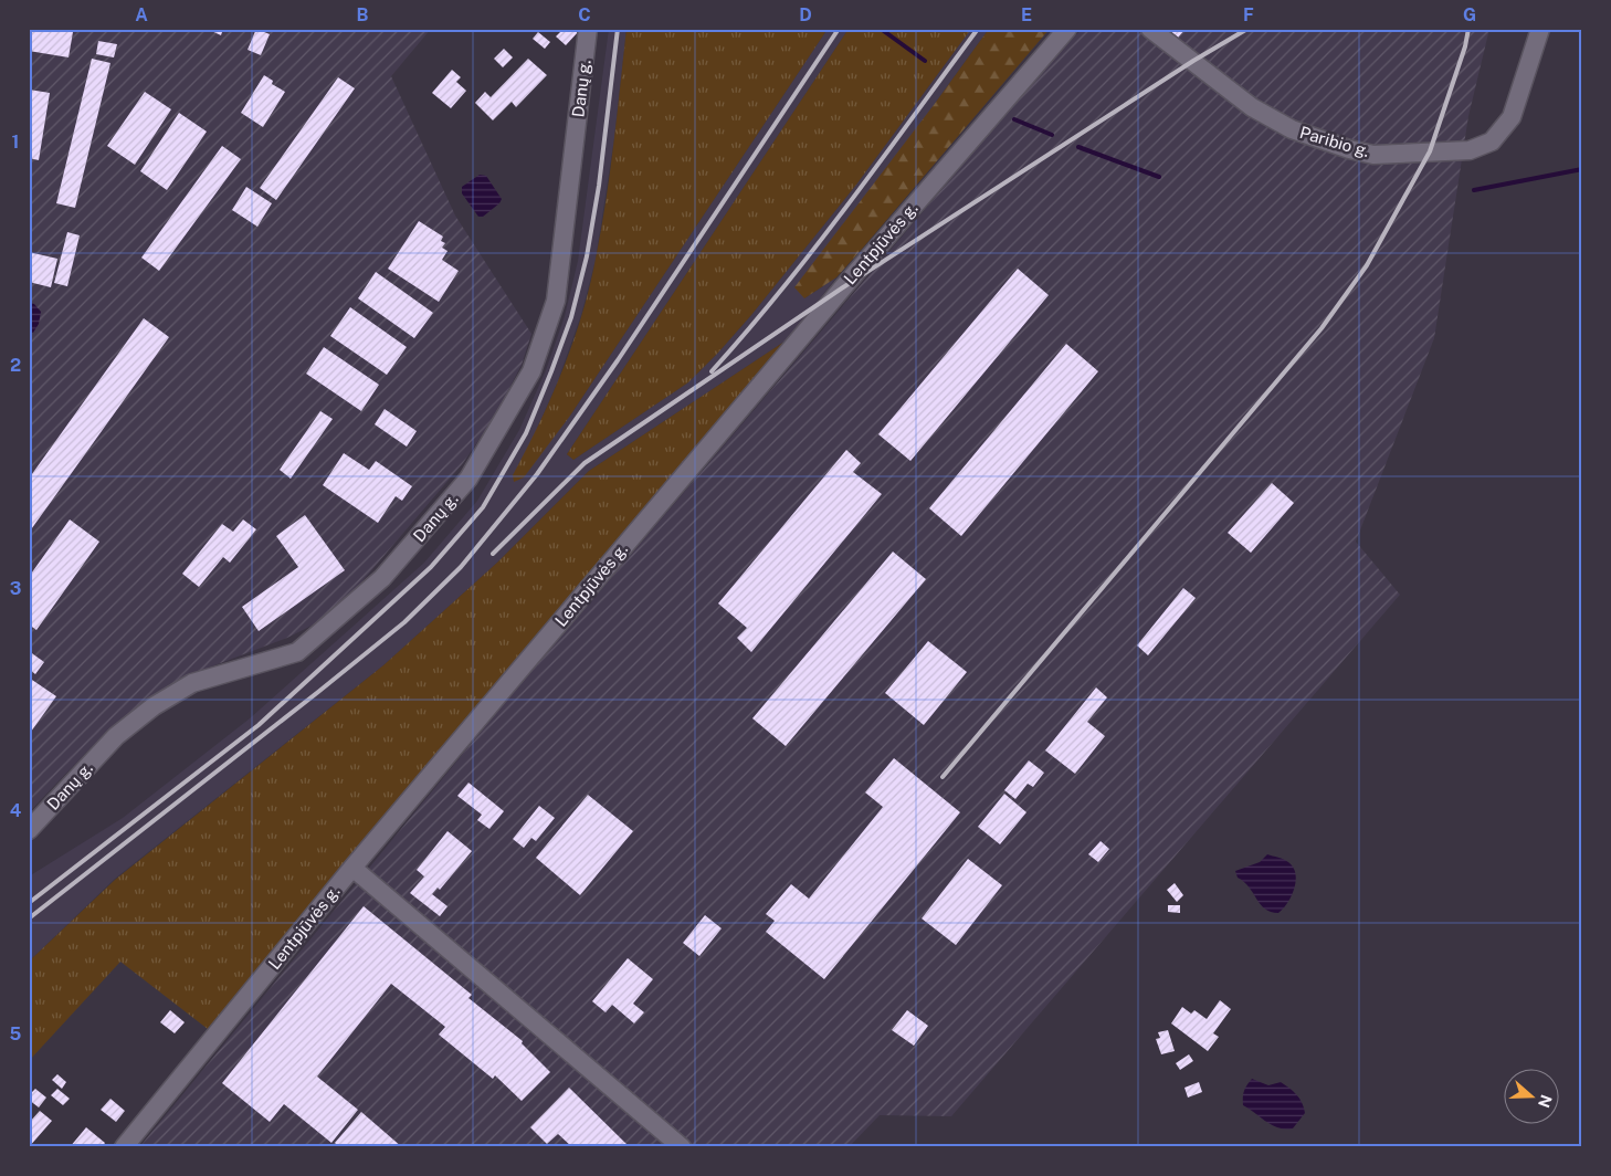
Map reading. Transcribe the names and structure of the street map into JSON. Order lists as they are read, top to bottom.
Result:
{
  "streets": {
    "street": ["Danų g.", "Paribio g.", "Lentpjūvės g."]
  },
  "north": "right",
  "grid": {
    "columns": [
      "A",
      "B",
      "C",
      "D",
      "E",
      "F",
      "G"
    ],
    "rows": [
      "1",
      "2",
      "3",
      "4",
      "5"
    ]
  }
}
